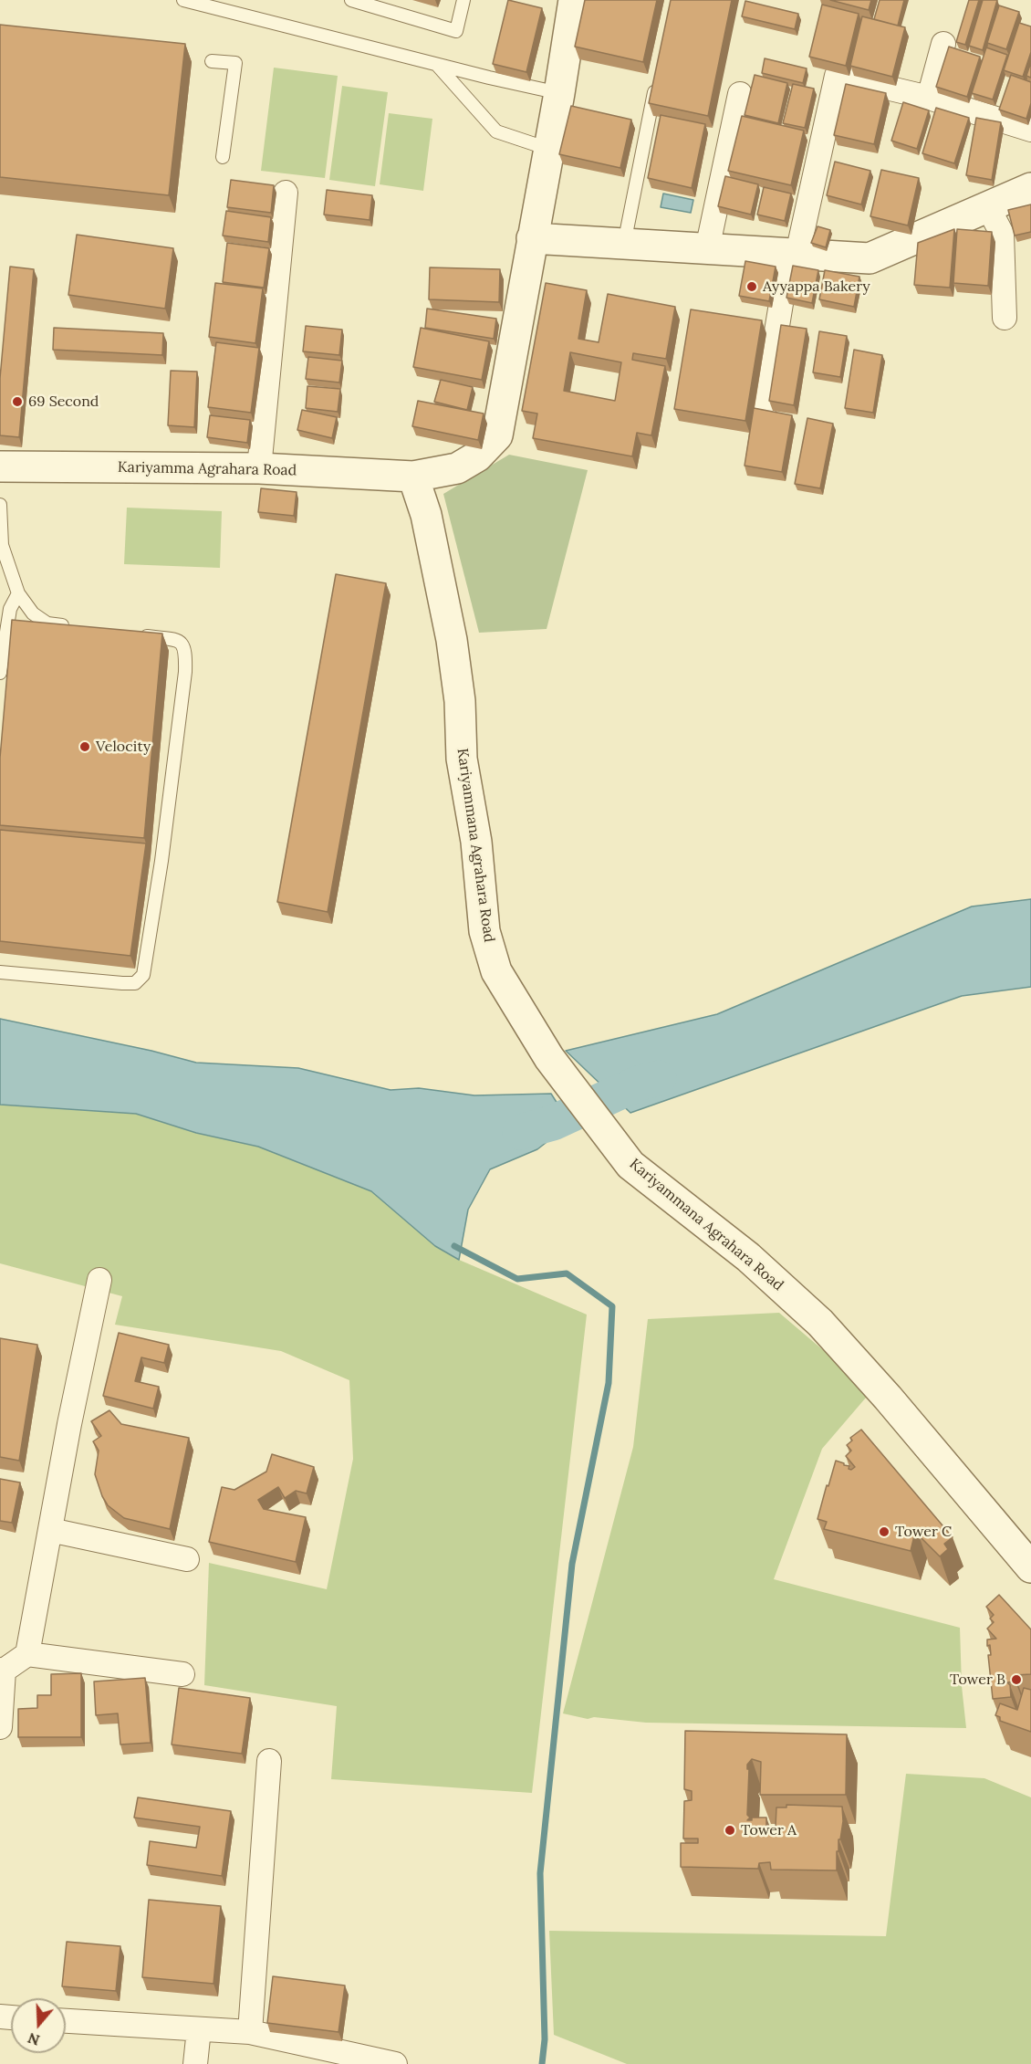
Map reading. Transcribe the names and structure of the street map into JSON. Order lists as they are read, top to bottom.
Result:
{
  "streets": {
    "street": ["Kariyamma Agrahara Road", "Kariyammana Agrahara Road"]
  },
  "crossings": [
    ["Kariyamma Agrahara Road", "Kariyammana Agrahara Road"]
  ],
  "places": [
    "Ayyappa Bakery",
    "69 Second",
    "Velocity",
    "Tower C",
    "Tower B",
    "Tower A"
  ],
  "north": "bottom"
}
